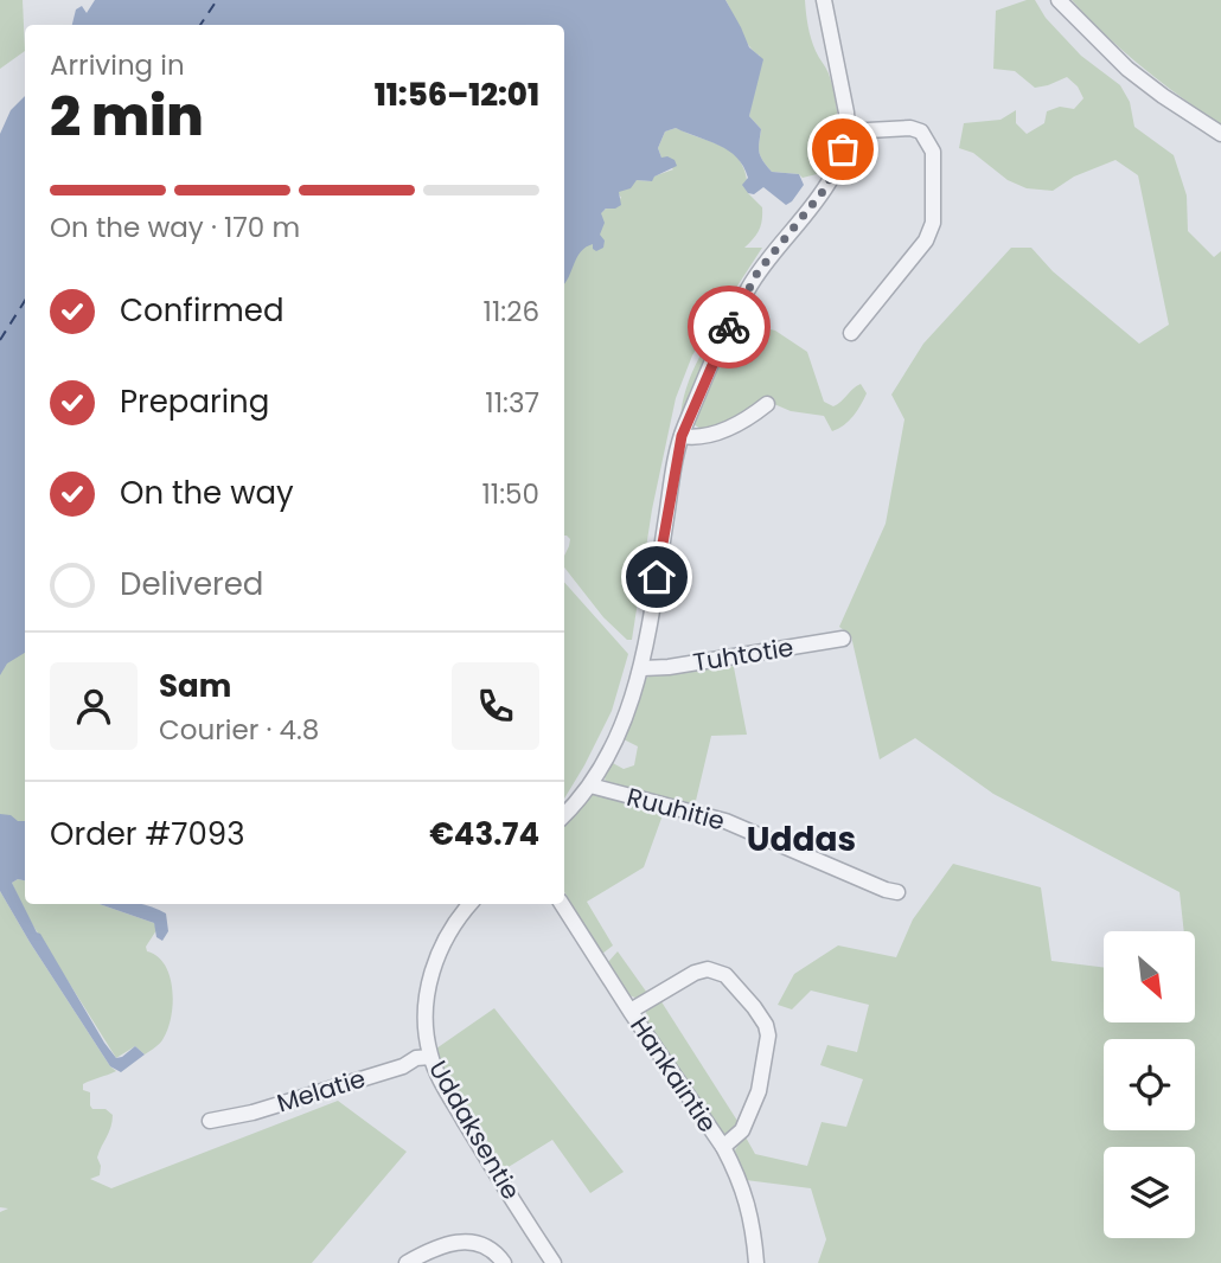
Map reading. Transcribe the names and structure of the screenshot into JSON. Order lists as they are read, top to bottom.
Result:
{
  "streets": {
    "street": [
      "Tuhtotie",
      "Ruuhitie",
      "Hankaintie",
      "Melatie",
      "Uddaksentie"
    ]
  },
  "crossings": [
    ["Melatie", "Uddaksentie"]
  ],
  "districts": ["Uddas"],
  "north": "bottom right",
  "page": {
    "heading": ["2 min", "Arriving in", "11:56–12:01"],
    "panel": [
      "Sam",
      "Courier · 4.8",
      "Order #7093",
      "€43.74"
    ],
    "bar": "On the way · 170 m",
    "list": [
      ["Confirmed", "11:26"],
      ["Preparing", "11:37"],
      ["On the way", "11:50"],
      "Delivered"
    ]
  }
}
